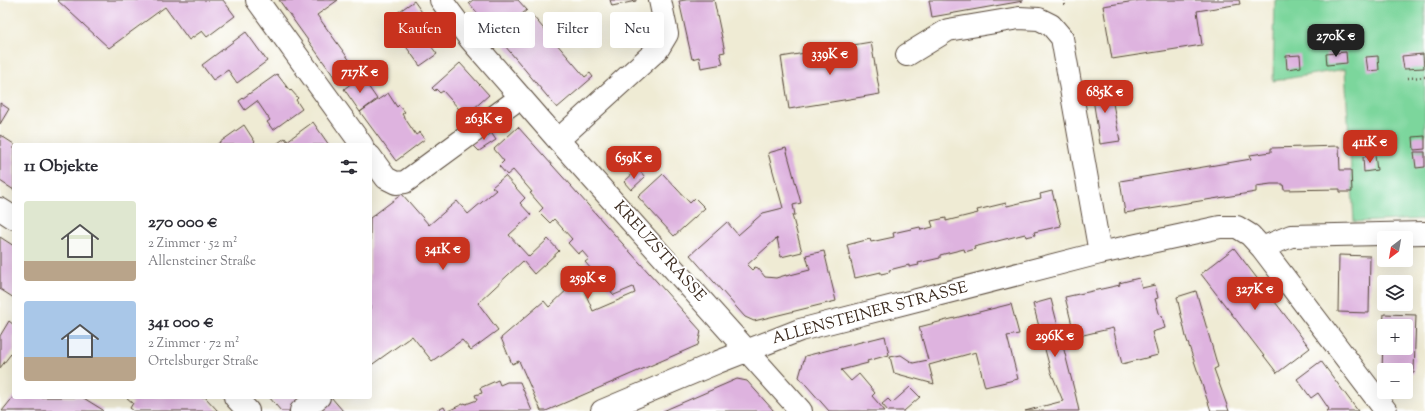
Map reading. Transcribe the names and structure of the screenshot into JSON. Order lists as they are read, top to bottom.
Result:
{
  "streets": {
    "street": ["KREUZSTRASSE", "ALLENSTEINER STRASSE"]
  },
  "crossings": [
    ["KREUZSTRASSE", "ALLENSTEINER STRASSE"]
  ],
  "north": "bottom left",
  "page": {
    "chip": [
      "Kaufen",
      "Mieten",
      "Filter",
      "Neu"
    ],
    "price": [
      "270K €",
      "339K €",
      "717K €",
      "685K €",
      "263K €",
      "411K €",
      "659K €",
      "341K €",
      "259K €",
      "327K €",
      "296K €"
    ],
    "heading": "11 Objekte",
    "list": [
      {
        "name": "270 000 €",
        "note": "2 Zimmer · 52 m² · Allensteiner Straße"
      },
      {
        "name": "341 000 €",
        "note": "2 Zimmer · 72 m² · Ortelsburger Straße"
      }
    ],
    "map_buttons": ["+", "−"]
  }
}
